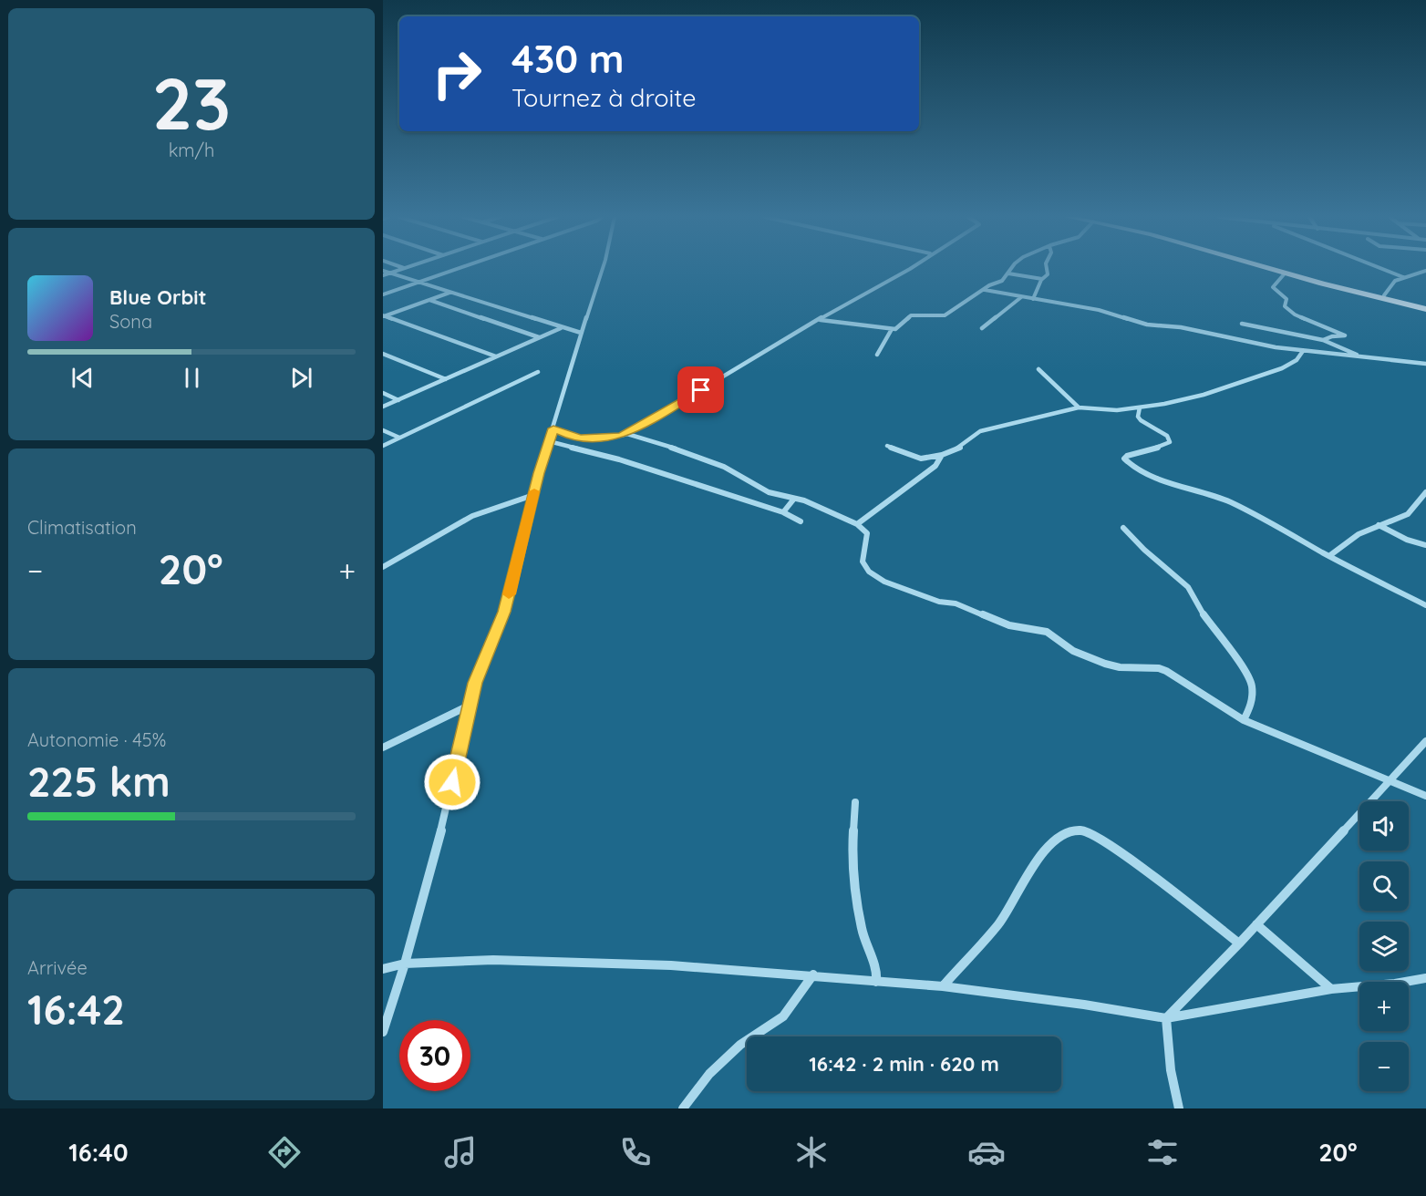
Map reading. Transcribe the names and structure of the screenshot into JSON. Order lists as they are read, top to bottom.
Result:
{
  "page": {
    "tile": [
      ["23", "km/h"],
      "Climatisation",
      ["Autonomie · 45%", "225 km"],
      ["Arrivée", "16:42"]
    ],
    "turn": ["430 m", "Tournez à droite"],
    "song": ["Blue Orbit", "Sona"],
    "heat": ["−", "20°", "+"],
    "map_buttons": ["+", "−"],
    "limit": "30",
    "trip": "16:42 · 2 min · 620 m",
    "tabs": ["16:40", "20°"]
  }
}
